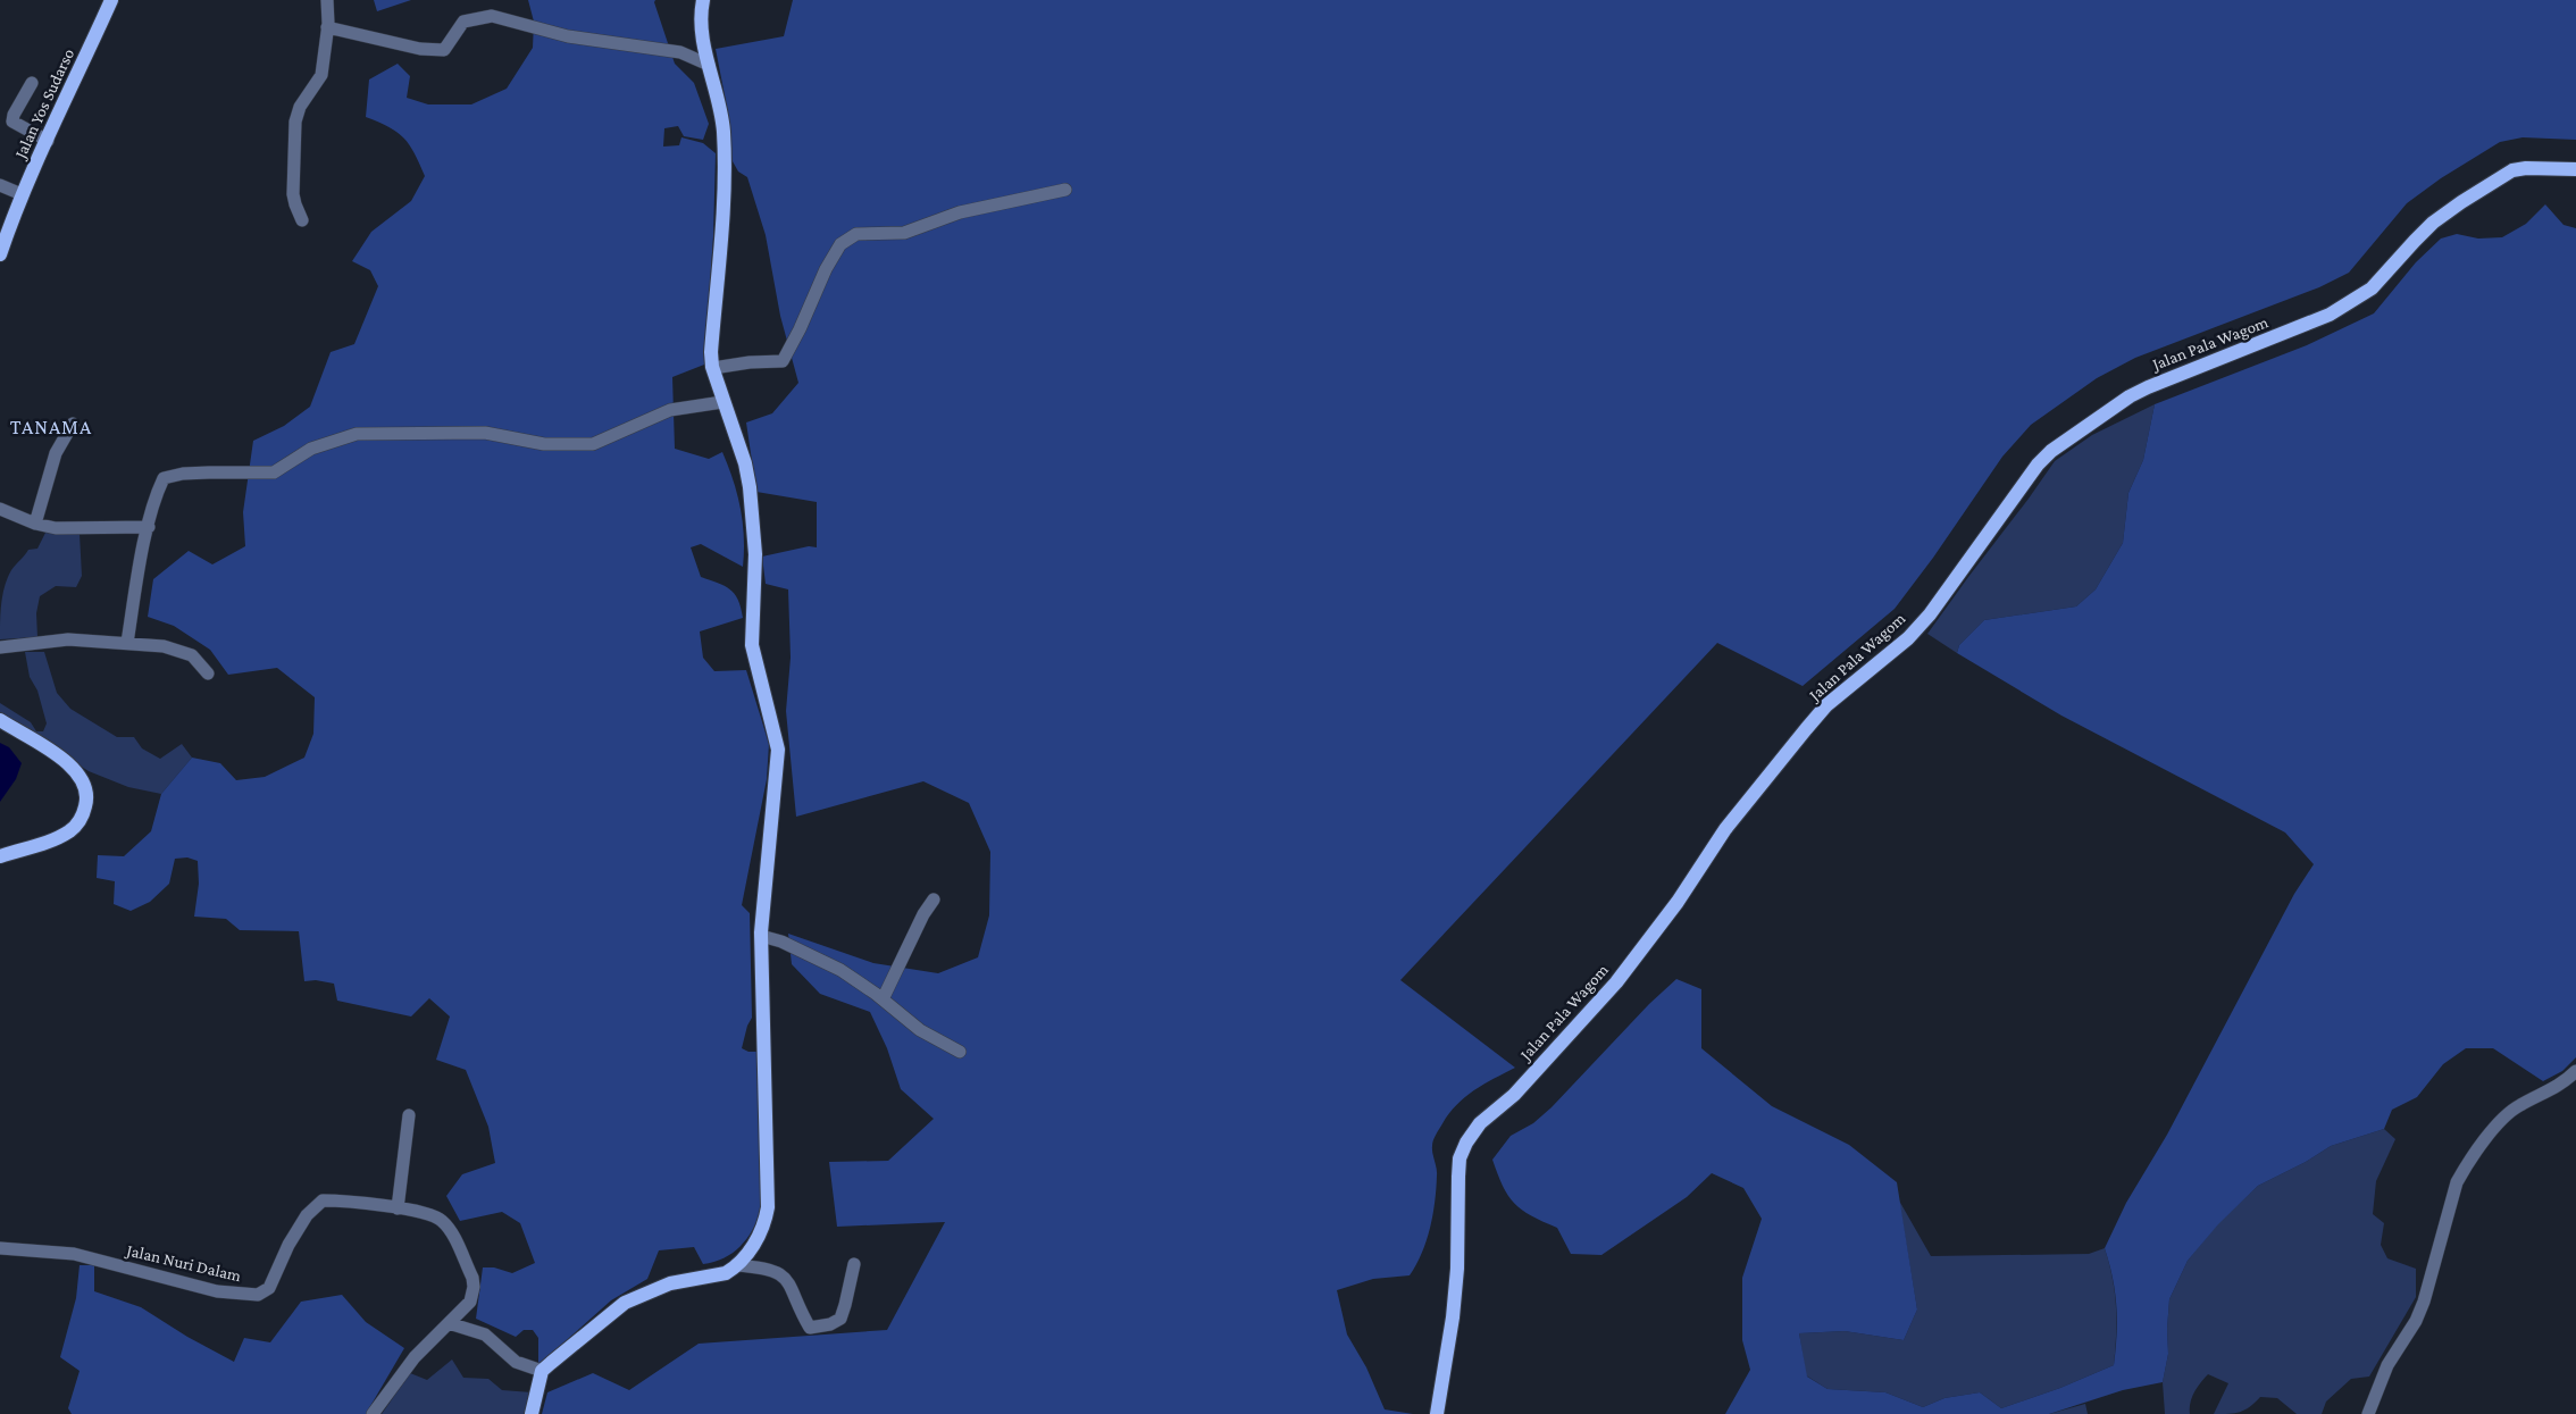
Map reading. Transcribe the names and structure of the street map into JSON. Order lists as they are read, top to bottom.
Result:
{
  "streets": {
    "main road": ["Jalan Yos Sudarso", "Jalan Pala Wagom"],
    "street": ["Jalan Nuri Dalam"]
  },
  "districts": ["TANAMA"]
}
